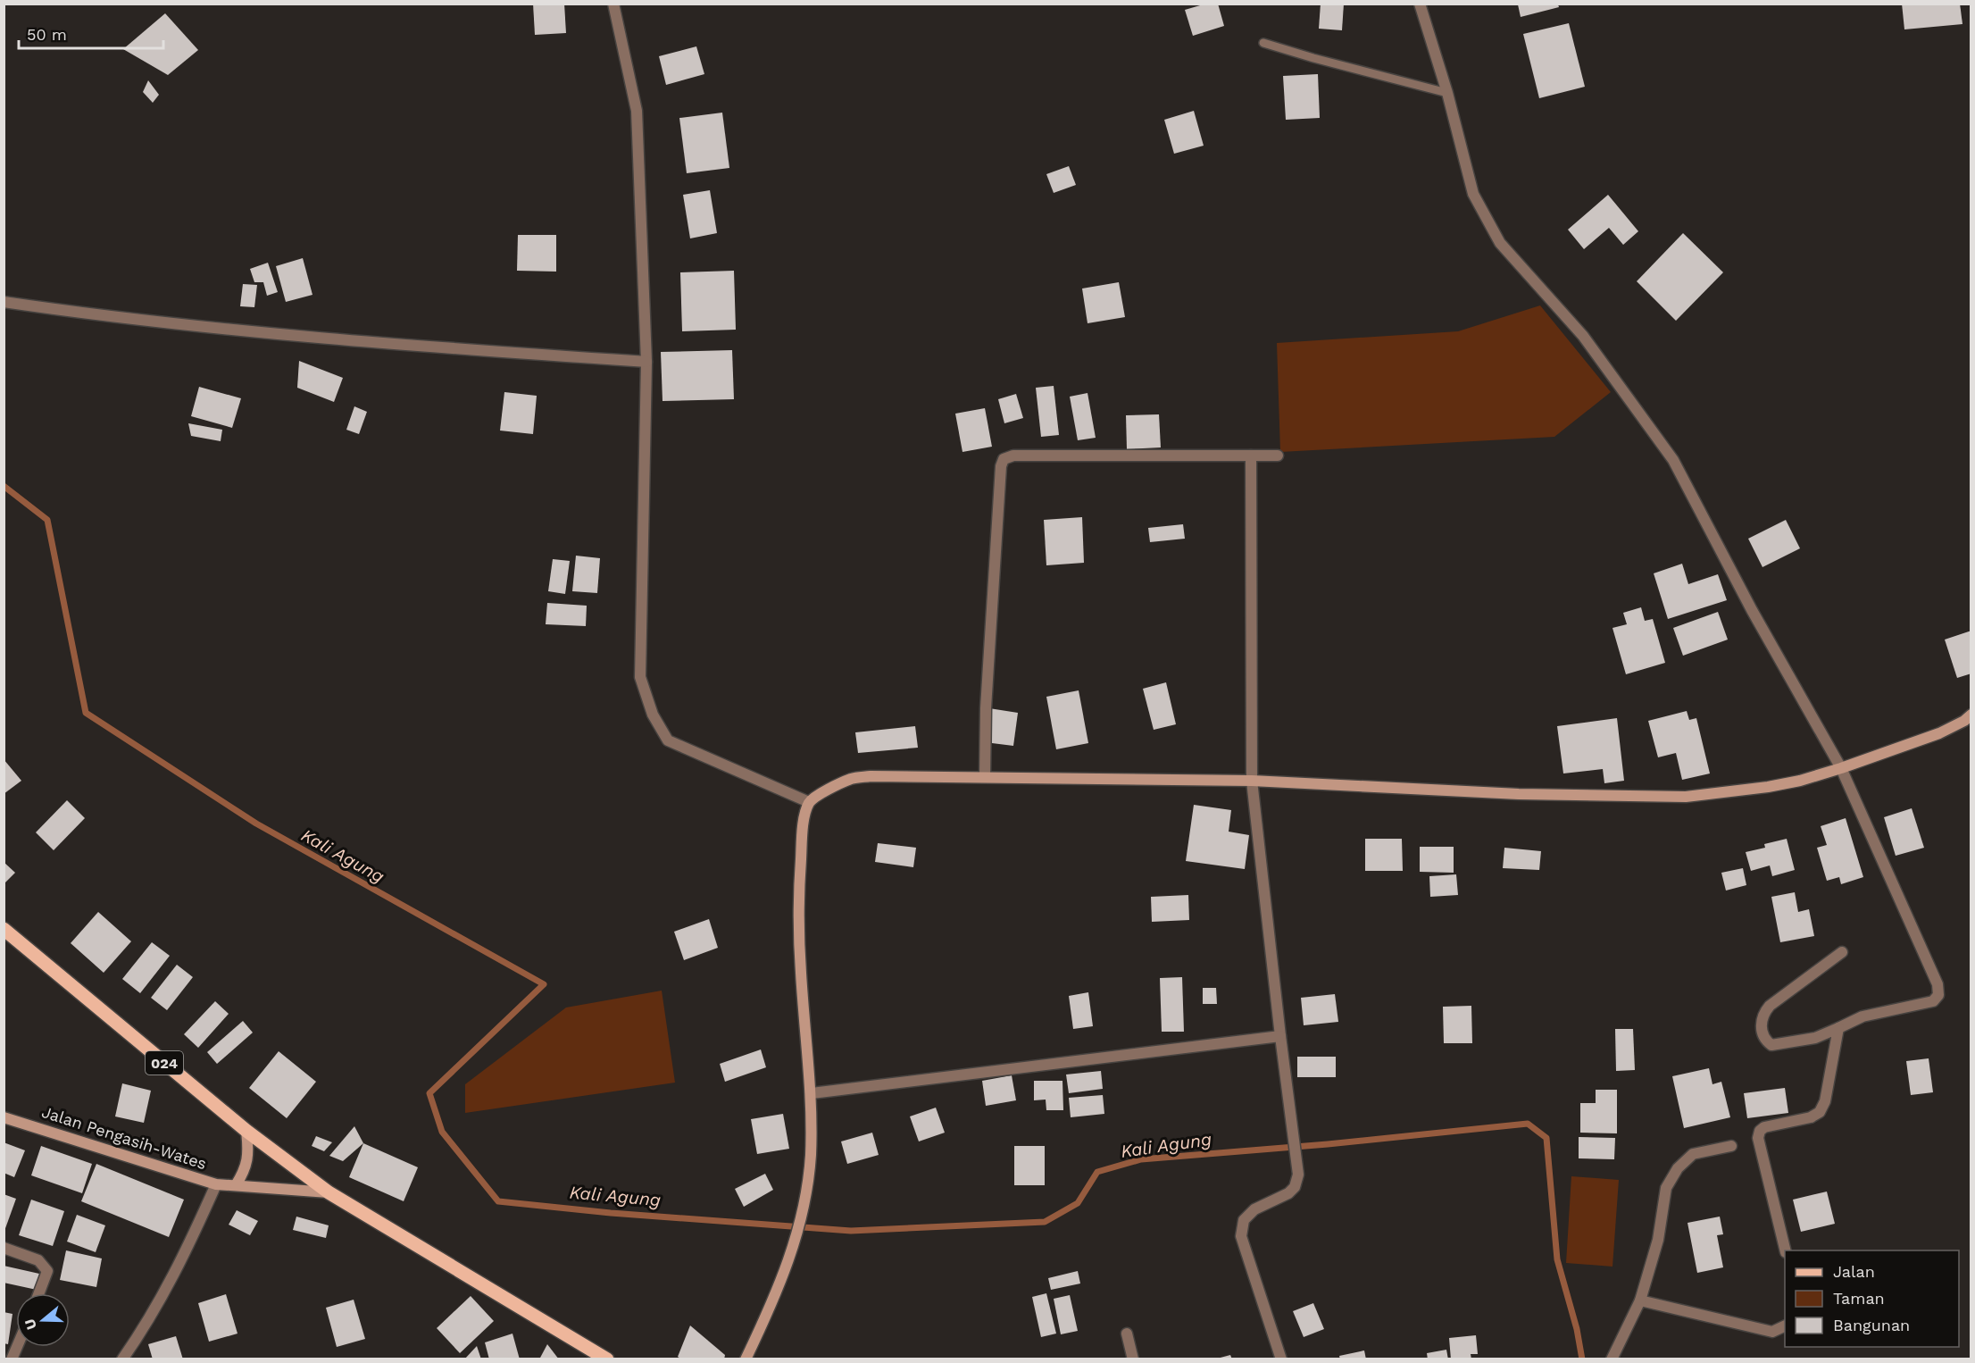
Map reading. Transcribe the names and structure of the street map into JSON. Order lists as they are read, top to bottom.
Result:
{
  "streets": {
    "main road": ["024"],
    "street": ["Jalan Pengasih-Wates"]
  },
  "crossings": [
    ["024", "Jalan Pengasih-Wates"]
  ],
  "water": ["Kali Agung"],
  "legend": ["Jalan", "Taman", "Bangunan"],
  "scale_bar": "50 m",
  "north": "left"
}
